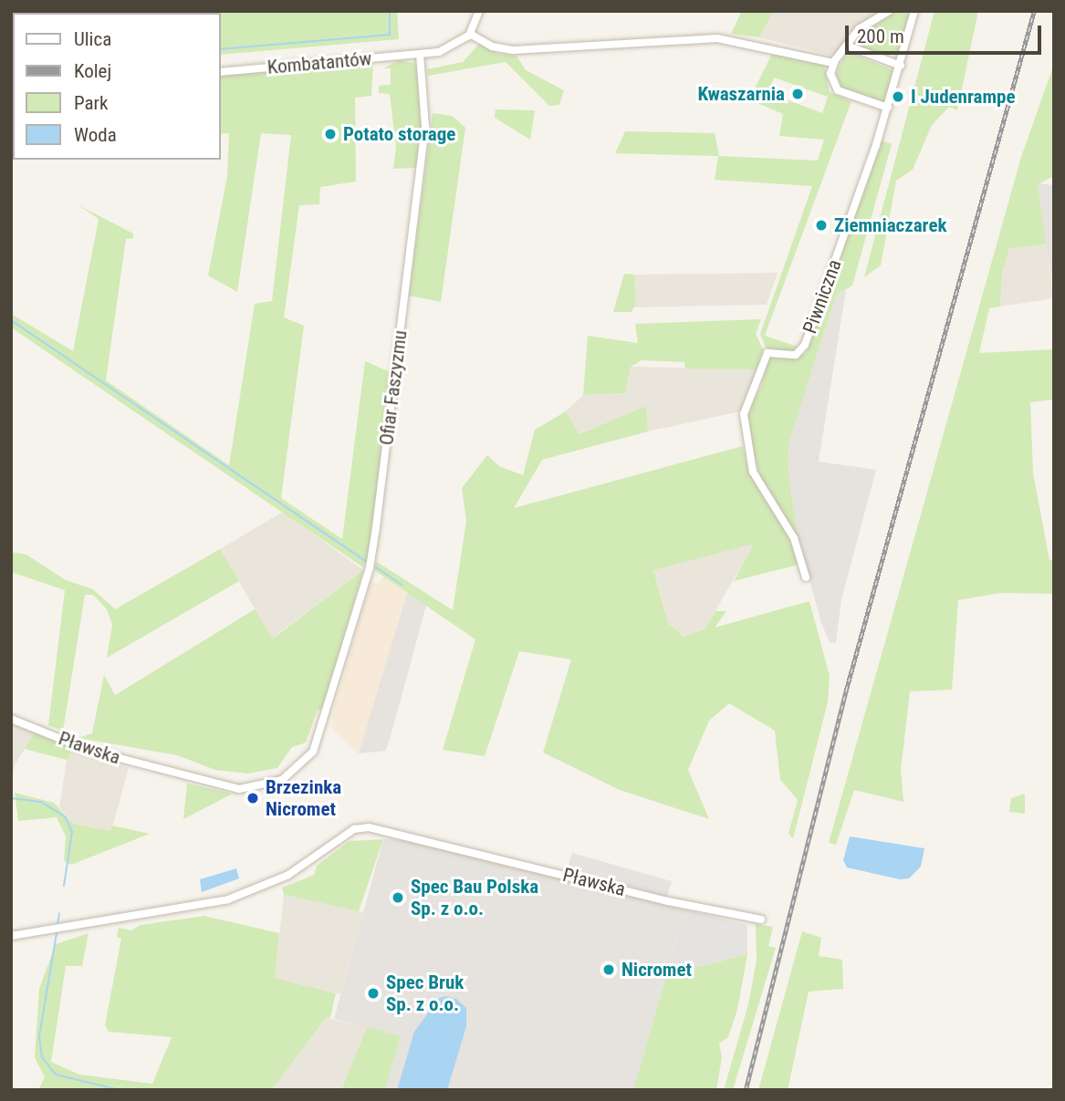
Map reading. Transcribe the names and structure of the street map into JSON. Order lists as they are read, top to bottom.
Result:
{
  "streets": {
    "street": [
      "Kombatantów",
      "Piwniczna",
      "Ofiar Faszyzmu",
      "Pławska"
    ]
  },
  "crossings": [
    ["Kombatantów", "Ofiar Faszyzmu"],
    ["Ofiar Faszyzmu", "Pławska"]
  ],
  "places": [
    "Kwaszarnia",
    "I Judenrampe",
    "Potato storage",
    "Ziemniaczarek",
    "Brzezinka Nicromet",
    "Spec Bau Polska Sp. z o.o.",
    "Nicromet",
    "Spec Bruk Sp. z o.o."
  ],
  "legend": [
    "Ulica",
    "Kolej",
    "Park",
    "Woda"
  ],
  "scale_bar": "200 m"
}
